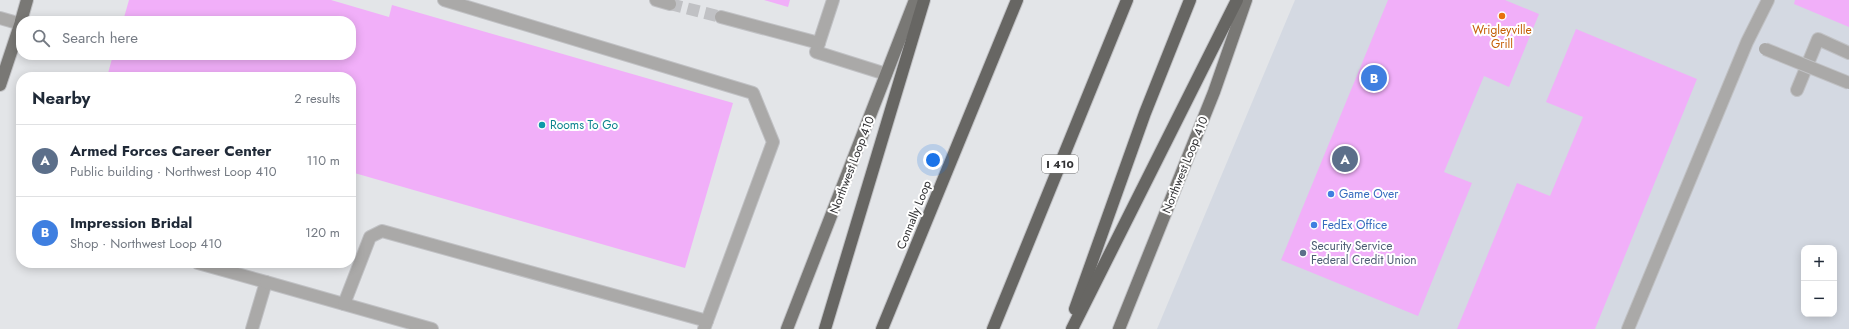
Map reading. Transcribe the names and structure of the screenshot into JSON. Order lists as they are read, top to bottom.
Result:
{
  "streets": {
    "highway": ["I 410", "Connally Loop"],
    "main road": ["Northwest Loop 410"]
  },
  "places": [
    "Wrigleyville Grill",
    "Rooms To Go",
    "Game Over",
    "FedEx Office",
    "Security Service Federal Credit Union"
  ],
  "page": {
    "search": "Search here",
    "pins": ["B", "A"],
    "heading": ["Nearby", "2 results"],
    "list": [
      {
        "mark": "A",
        "name": "Armed Forces Career Center",
        "note": "Public building · Northwest Loop 410",
        "value": "110 m"
      },
      {
        "mark": "B",
        "name": "Impression Bridal",
        "note": "Shop · Northwest Loop 410",
        "value": "120 m"
      }
    ],
    "map_buttons": ["+", "−"]
  }
}
